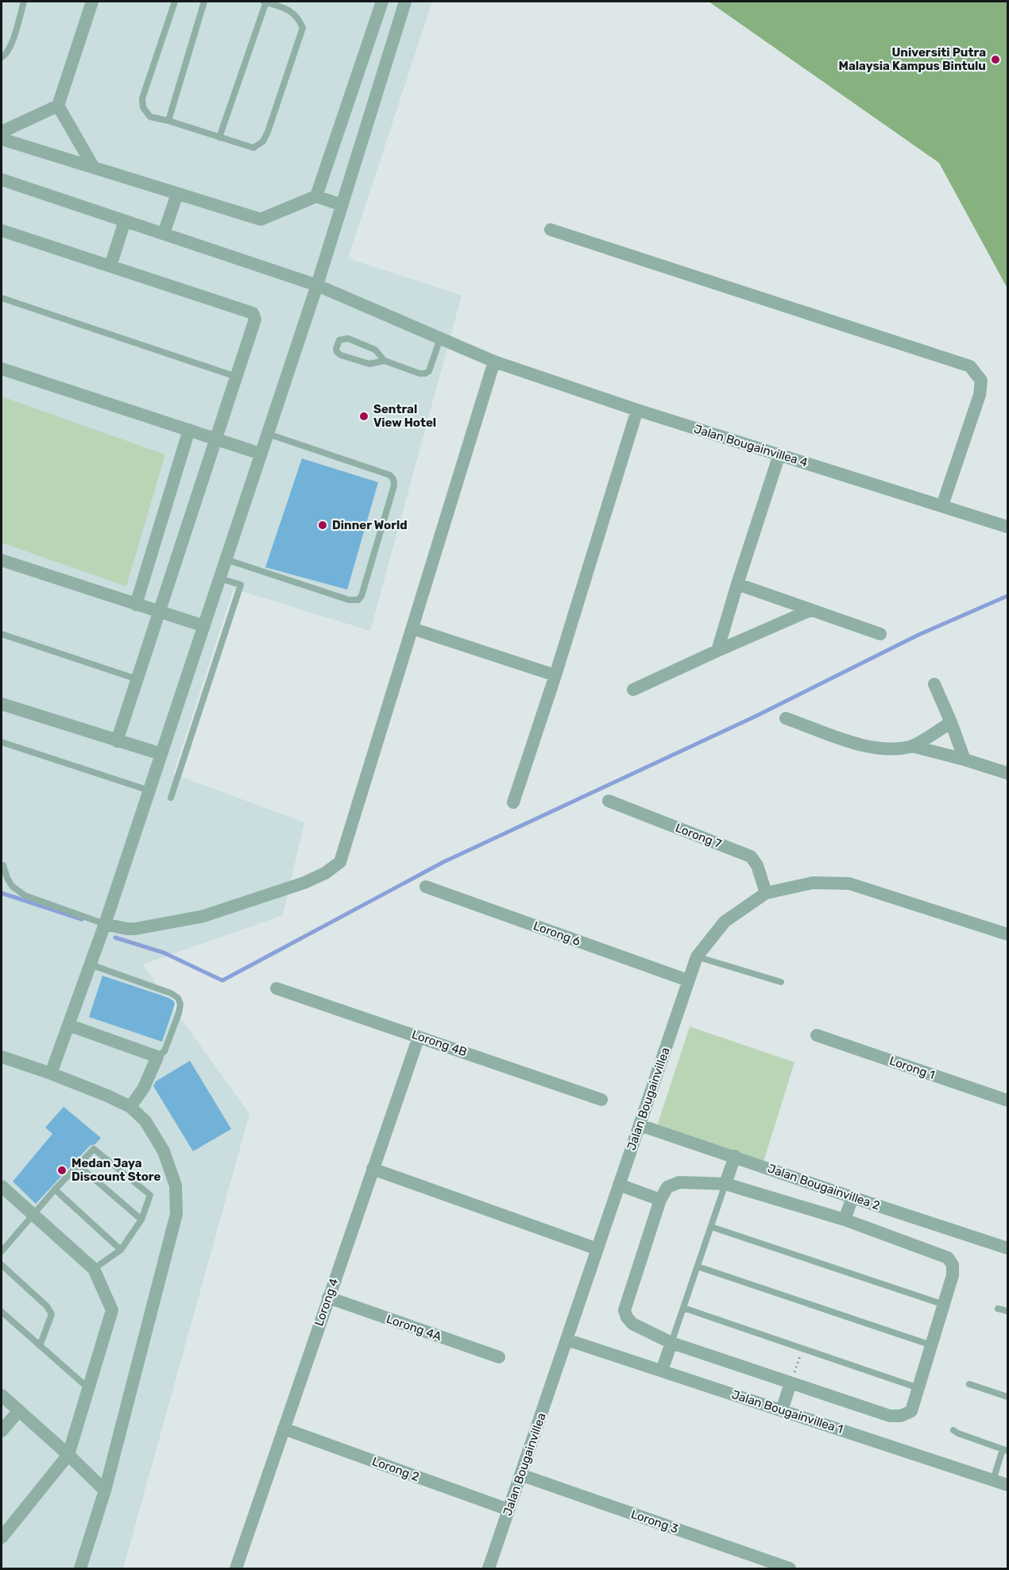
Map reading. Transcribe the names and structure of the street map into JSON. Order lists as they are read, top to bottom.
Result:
{
  "streets": {
    "street": [
      "Jalan Bougainvillea 4",
      "Lorong 7",
      "Lorong 6",
      "Lorong 4B",
      "Lorong 1",
      "Jalan Bougainvillea",
      "Jalan Bougainvillea 2",
      "Lorong 4",
      "Lorong 4A",
      "Jalan Bougainvillea 1",
      "Lorong 2",
      "Lorong 3"
    ]
  },
  "crossings": [
    ["Lorong 7", "Jalan Bougainvillea"],
    ["Lorong 6", "Jalan Bougainvillea"],
    ["Lorong 4B", "Lorong 4"],
    ["Jalan Bougainvillea", "Jalan Bougainvillea 2"],
    ["Jalan Bougainvillea", "Jalan Bougainvillea 1"],
    ["Jalan Bougainvillea", "Lorong 2"],
    ["Jalan Bougainvillea", "Lorong 3"],
    ["Lorong 4", "Lorong 4A"],
    ["Lorong 4", "Lorong 2"]
  ],
  "places": [
    "Universiti Putra Malaysia Kampus Bintulu",
    "Sentral View Hotel",
    "Dinner World",
    "Medan Jaya Discount Store"
  ]
}
